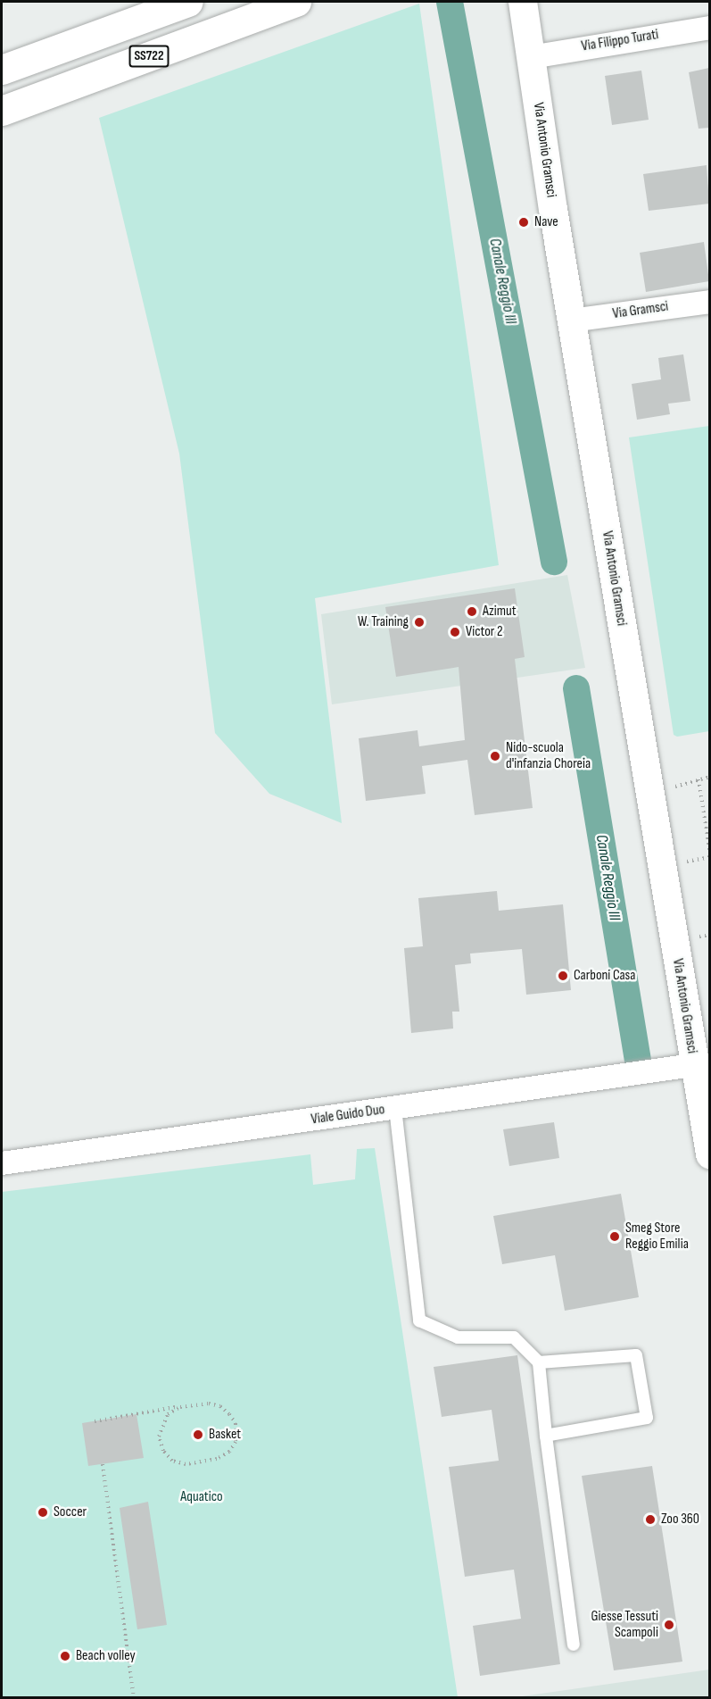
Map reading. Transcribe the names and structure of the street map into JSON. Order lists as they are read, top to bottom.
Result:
{
  "streets": {
    "highway": ["SS722"],
    "street": [
      "Via Filippo Turati",
      "Via Antonio Gramsci",
      "Via Gramsci",
      "Viale Guido Duo"
    ]
  },
  "crossings": [
    ["Via Filippo Turati", "Via Antonio Gramsci"],
    ["Via Antonio Gramsci", "Via Gramsci"],
    ["Via Antonio Gramsci", "Viale Guido Duo"]
  ],
  "water": ["Canale Reggio III"],
  "parks": ["Aquatico"],
  "places": [
    "Nave",
    "Azimut",
    "W. Training",
    "Victor 2",
    "Nido-scuola d'infanzia Choreia",
    "Carboni Casa",
    "Smeg Store Reggio Emilia",
    "Basket",
    "Soccer",
    "Zoo 360",
    "Giesse Tessuti Scampoli",
    "Beach volley"
  ]
}
